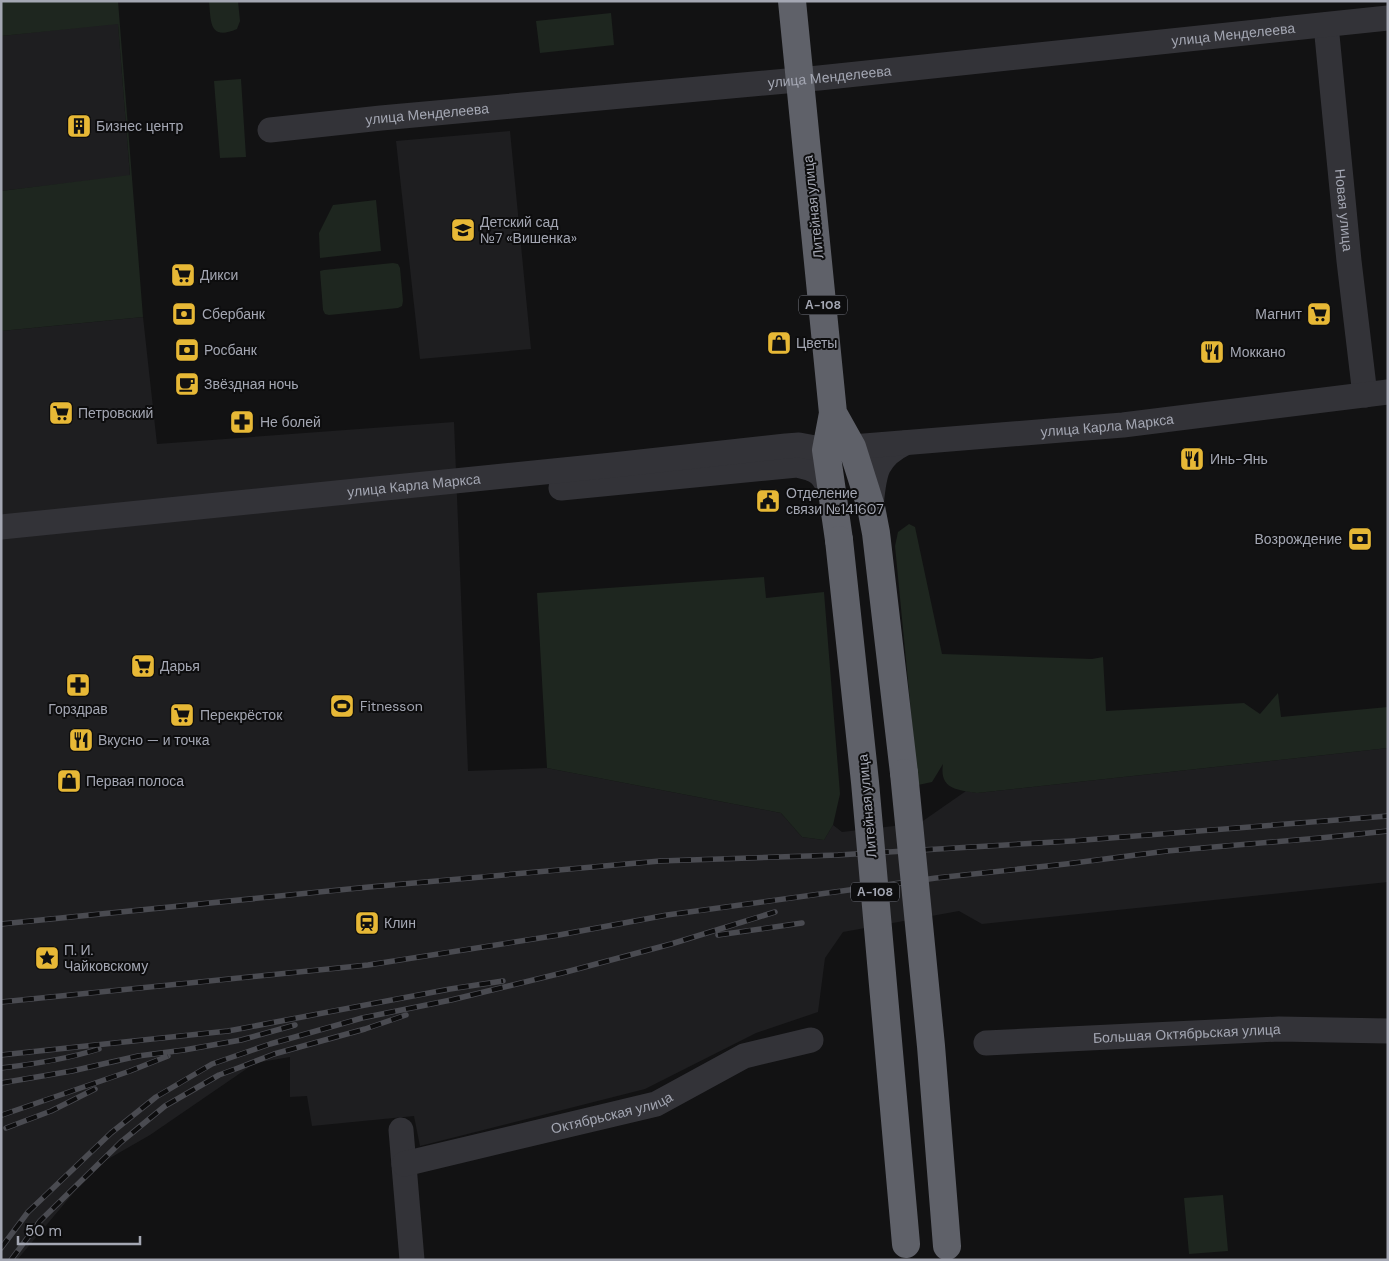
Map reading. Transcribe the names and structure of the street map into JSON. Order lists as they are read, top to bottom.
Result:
{
  "streets": {
    "highway": ["Литейная улица", "А-108"],
    "street": [
      "улица Менделеева",
      "Новая улица",
      "улица Карла Маркса",
      "Большая Октябрьская улица",
      "Октябрьская улица"
    ]
  },
  "crossings": [
    ["улица Менделеева", "Литейная улица"],
    ["улица Менделеева", "Новая улица"],
    ["Литейная улица", "А-108"],
    ["Литейная улица", "улица Карла Маркса"],
    ["Новая улица", "улица Карла Маркса"],
    ["А-108", "улица Карла Маркса"]
  ],
  "places": {
    "building": ["Бизнес центр"],
    "school or university": ["Детский сад №7 «Вишенка»"],
    "supermarket": [
      "Дикси",
      "Магнит",
      "Петровский",
      "Дарья",
      "Перекрёсток"
    ],
    "bank": ["Сбербанк", "Росбанк", "Возрождение"],
    "shop": ["Цветы", "Первая полоса"],
    "restaurant": ["Моккано", "Инь-Янь", "Вкусно — и точка"],
    "cafe": ["Звёздная ночь"],
    "pharmacy": ["Не болей", "Горздрав"],
    "public building": ["Отделение связи №141607"],
    "sports": ["Fitnesson"],
    "station": ["Клин"],
    "place": ["П. И. Чайковскому"]
  },
  "scale_bar": "50 m"
}
